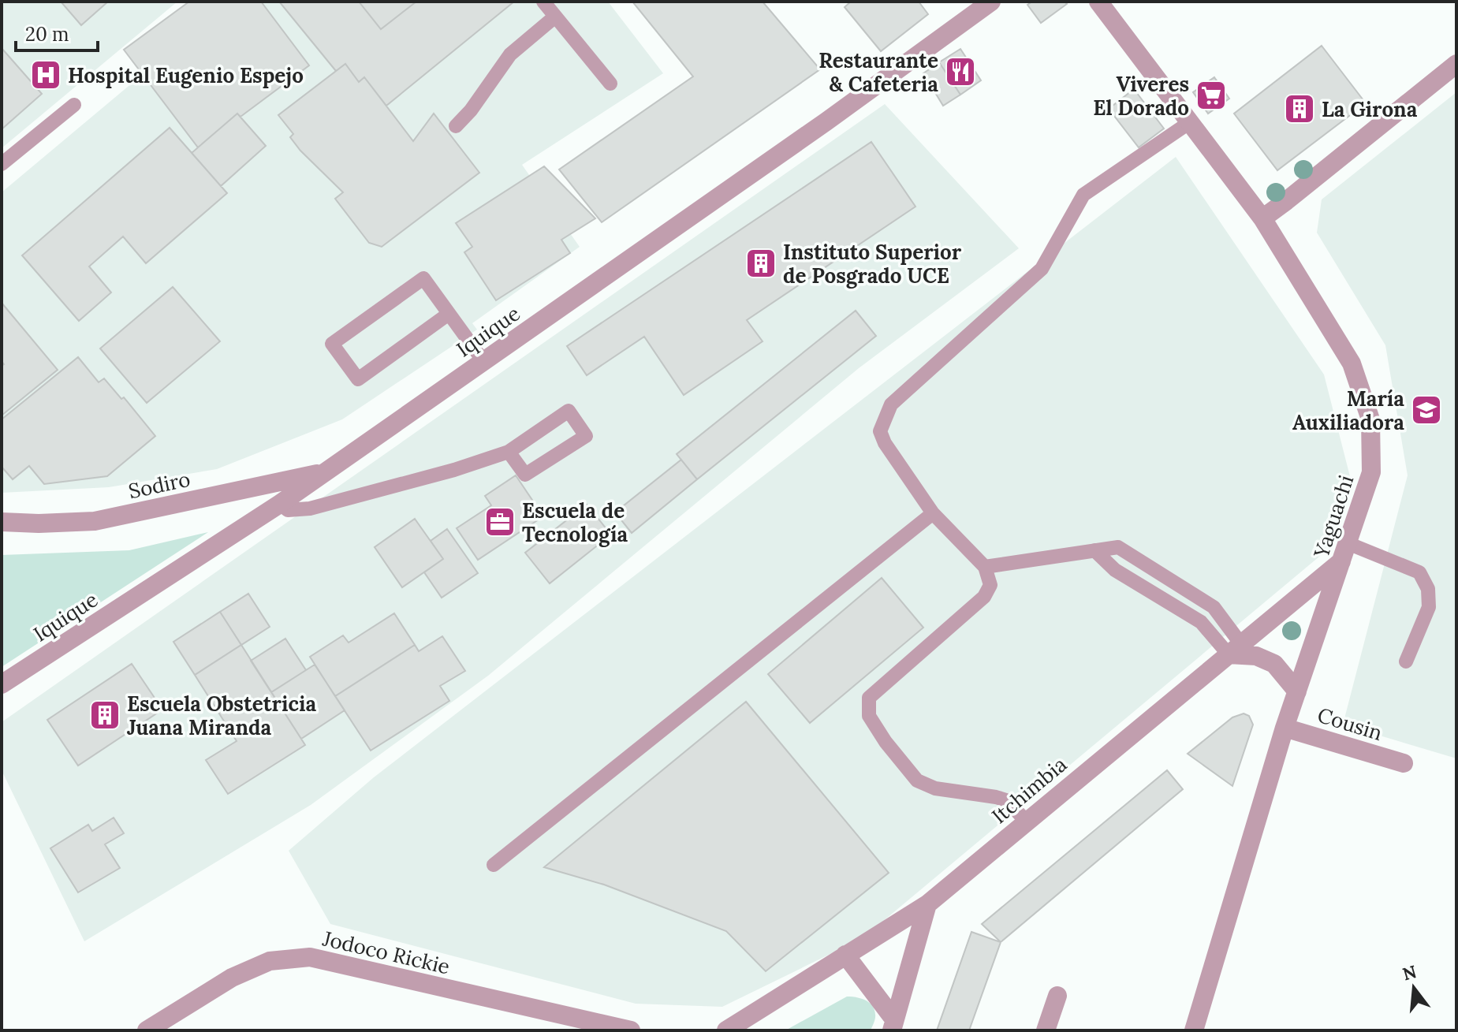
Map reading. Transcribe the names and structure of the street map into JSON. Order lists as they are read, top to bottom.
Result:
{
  "streets": {
    "street": [
      "Iquique",
      "Sodiro",
      "Yaguachi",
      "Cousin",
      "Itchimbia",
      "Jodoco Rickie"
    ]
  },
  "crossings": [
    ["Iquique", "Sodiro"],
    ["Yaguachi", "Cousin"],
    ["Yaguachi", "Itchimbia"]
  ],
  "places": {
    "restaurant": ["Restaurante & Cafeteria"],
    "hospital": ["Hospital Eugenio Espejo"],
    "supermarket": ["Viveres El Dorado"],
    "building": ["La Girona", "Instituto Superior de Posgrado UCE", "Escuela Obstetricia Juana Miranda"],
    "school or university": ["María Auxiliadora"],
    "office": ["Escuela de Tecnología"]
  },
  "scale_bar": "20 m",
  "north": "top"
}
